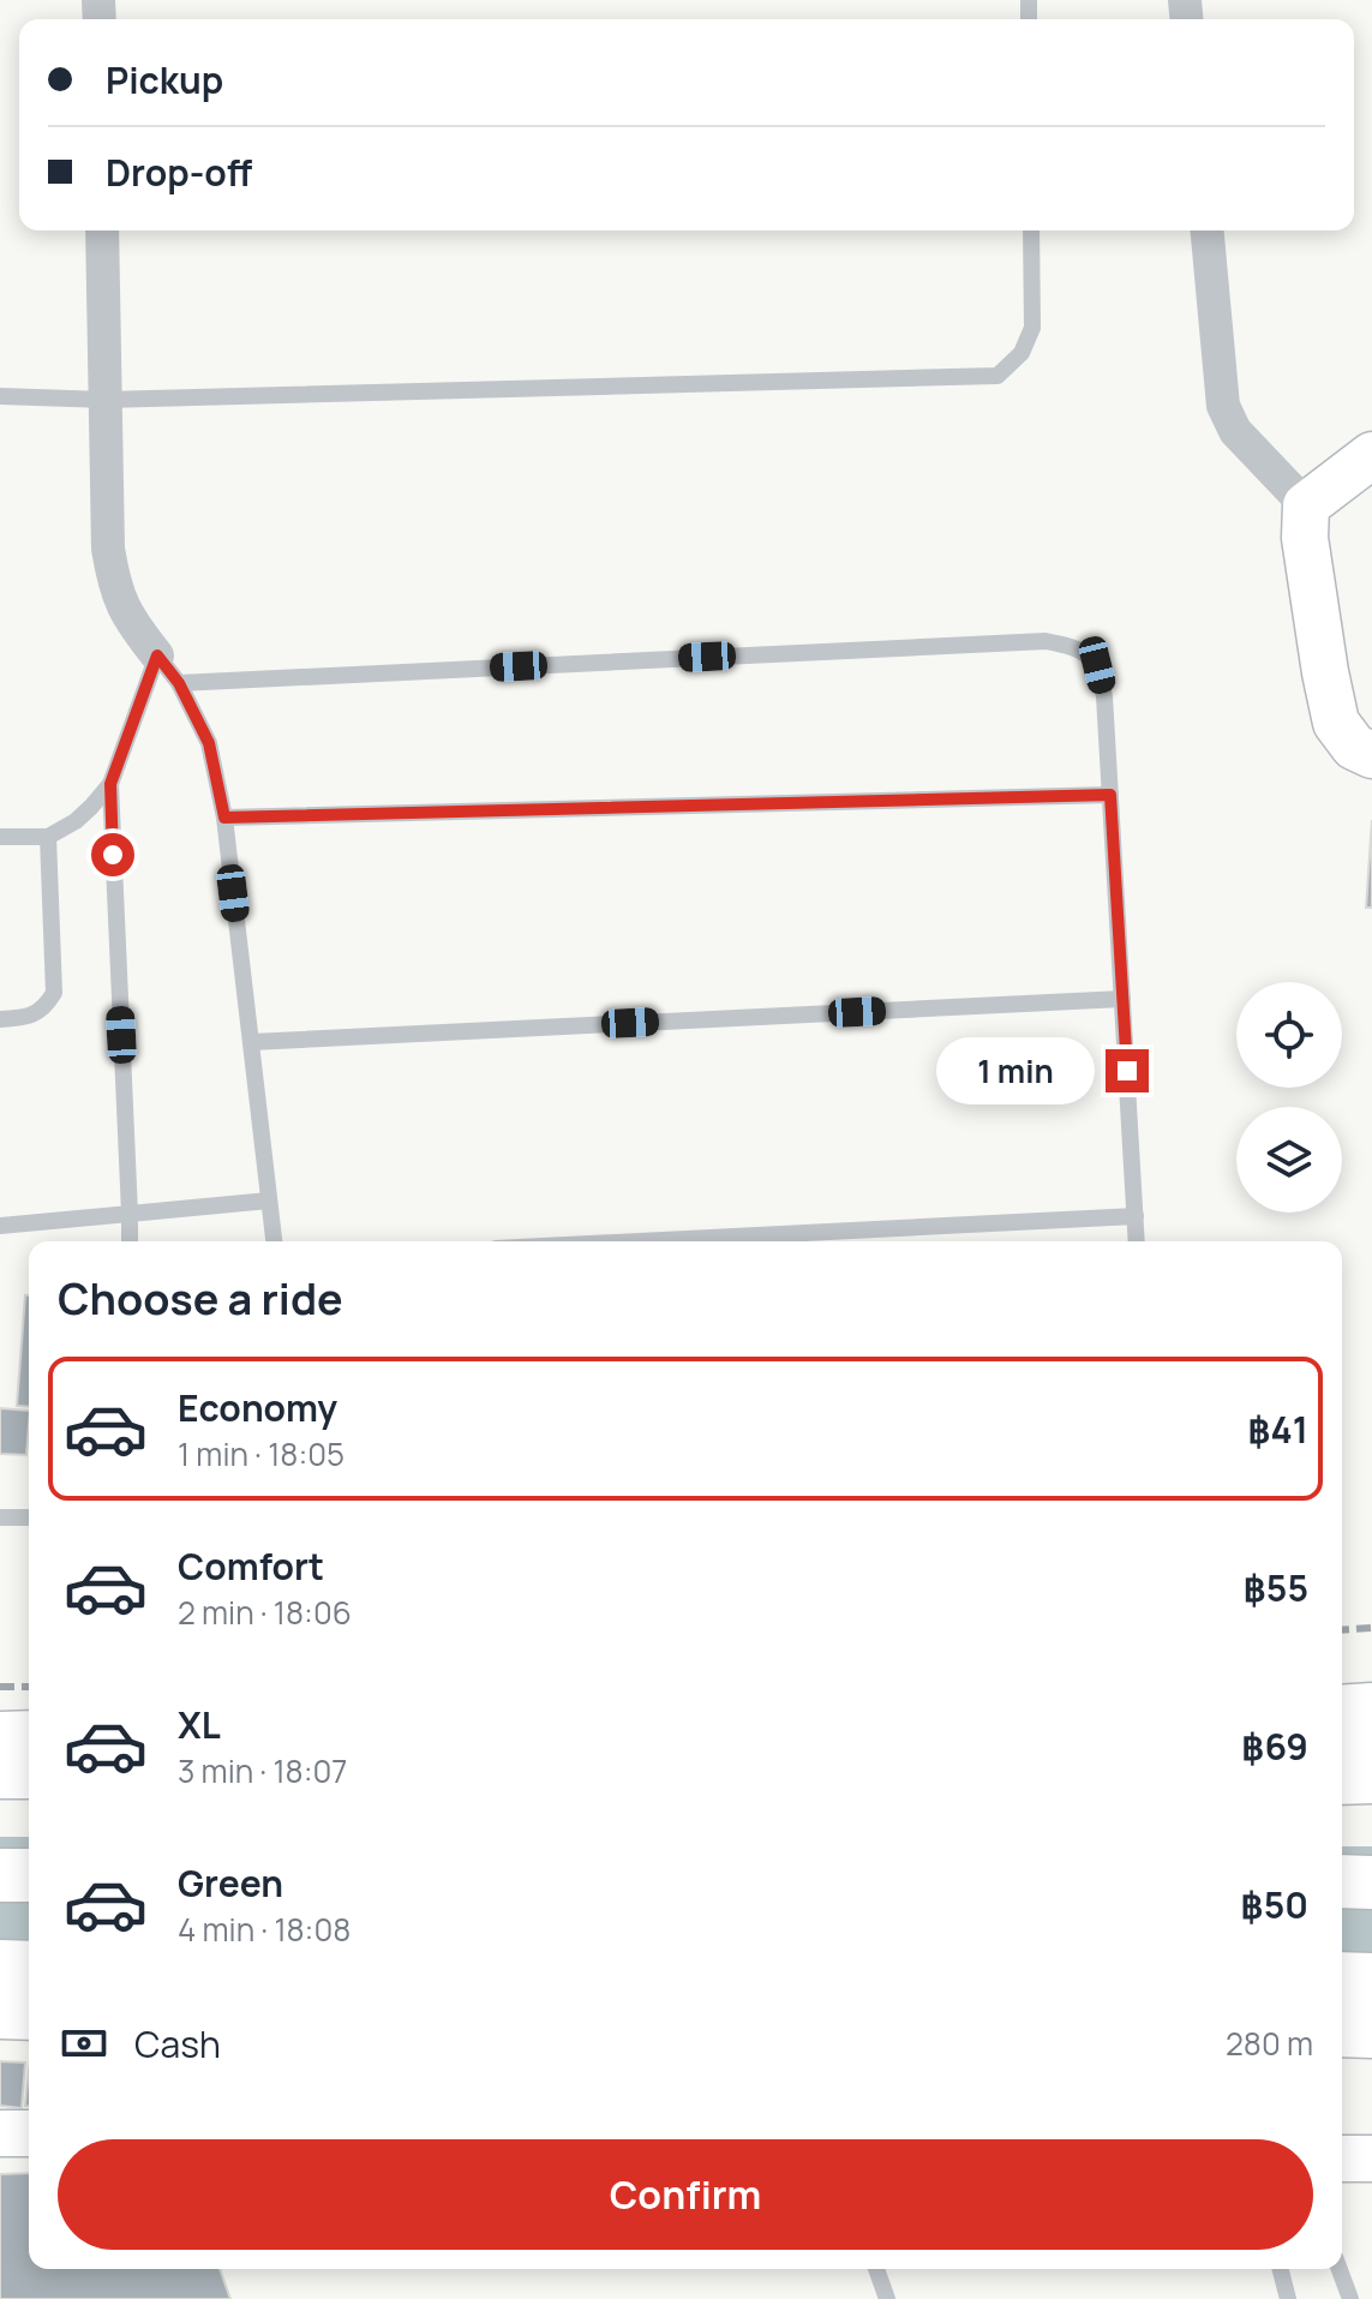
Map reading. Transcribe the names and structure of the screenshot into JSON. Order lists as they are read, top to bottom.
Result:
{
  "page": {
    "banner": ["Pickup", "Drop-off"],
    "bubble": "1 min",
    "heading": "Choose a ride",
    "list": [
      {
        "name": "Economy",
        "note": "1 min · 18:05",
        "value": "฿41"
      },
      {
        "name": "Comfort",
        "note": "2 min · 18:06",
        "value": "฿55"
      },
      {
        "name": "XL",
        "note": "3 min · 18:07",
        "value": "฿69"
      },
      {
        "name": "Green",
        "note": "4 min · 18:08",
        "value": "฿50"
      }
    ],
    "pay": ["Cash", "280 m"],
    "buttons": "Confirm"
  }
}
